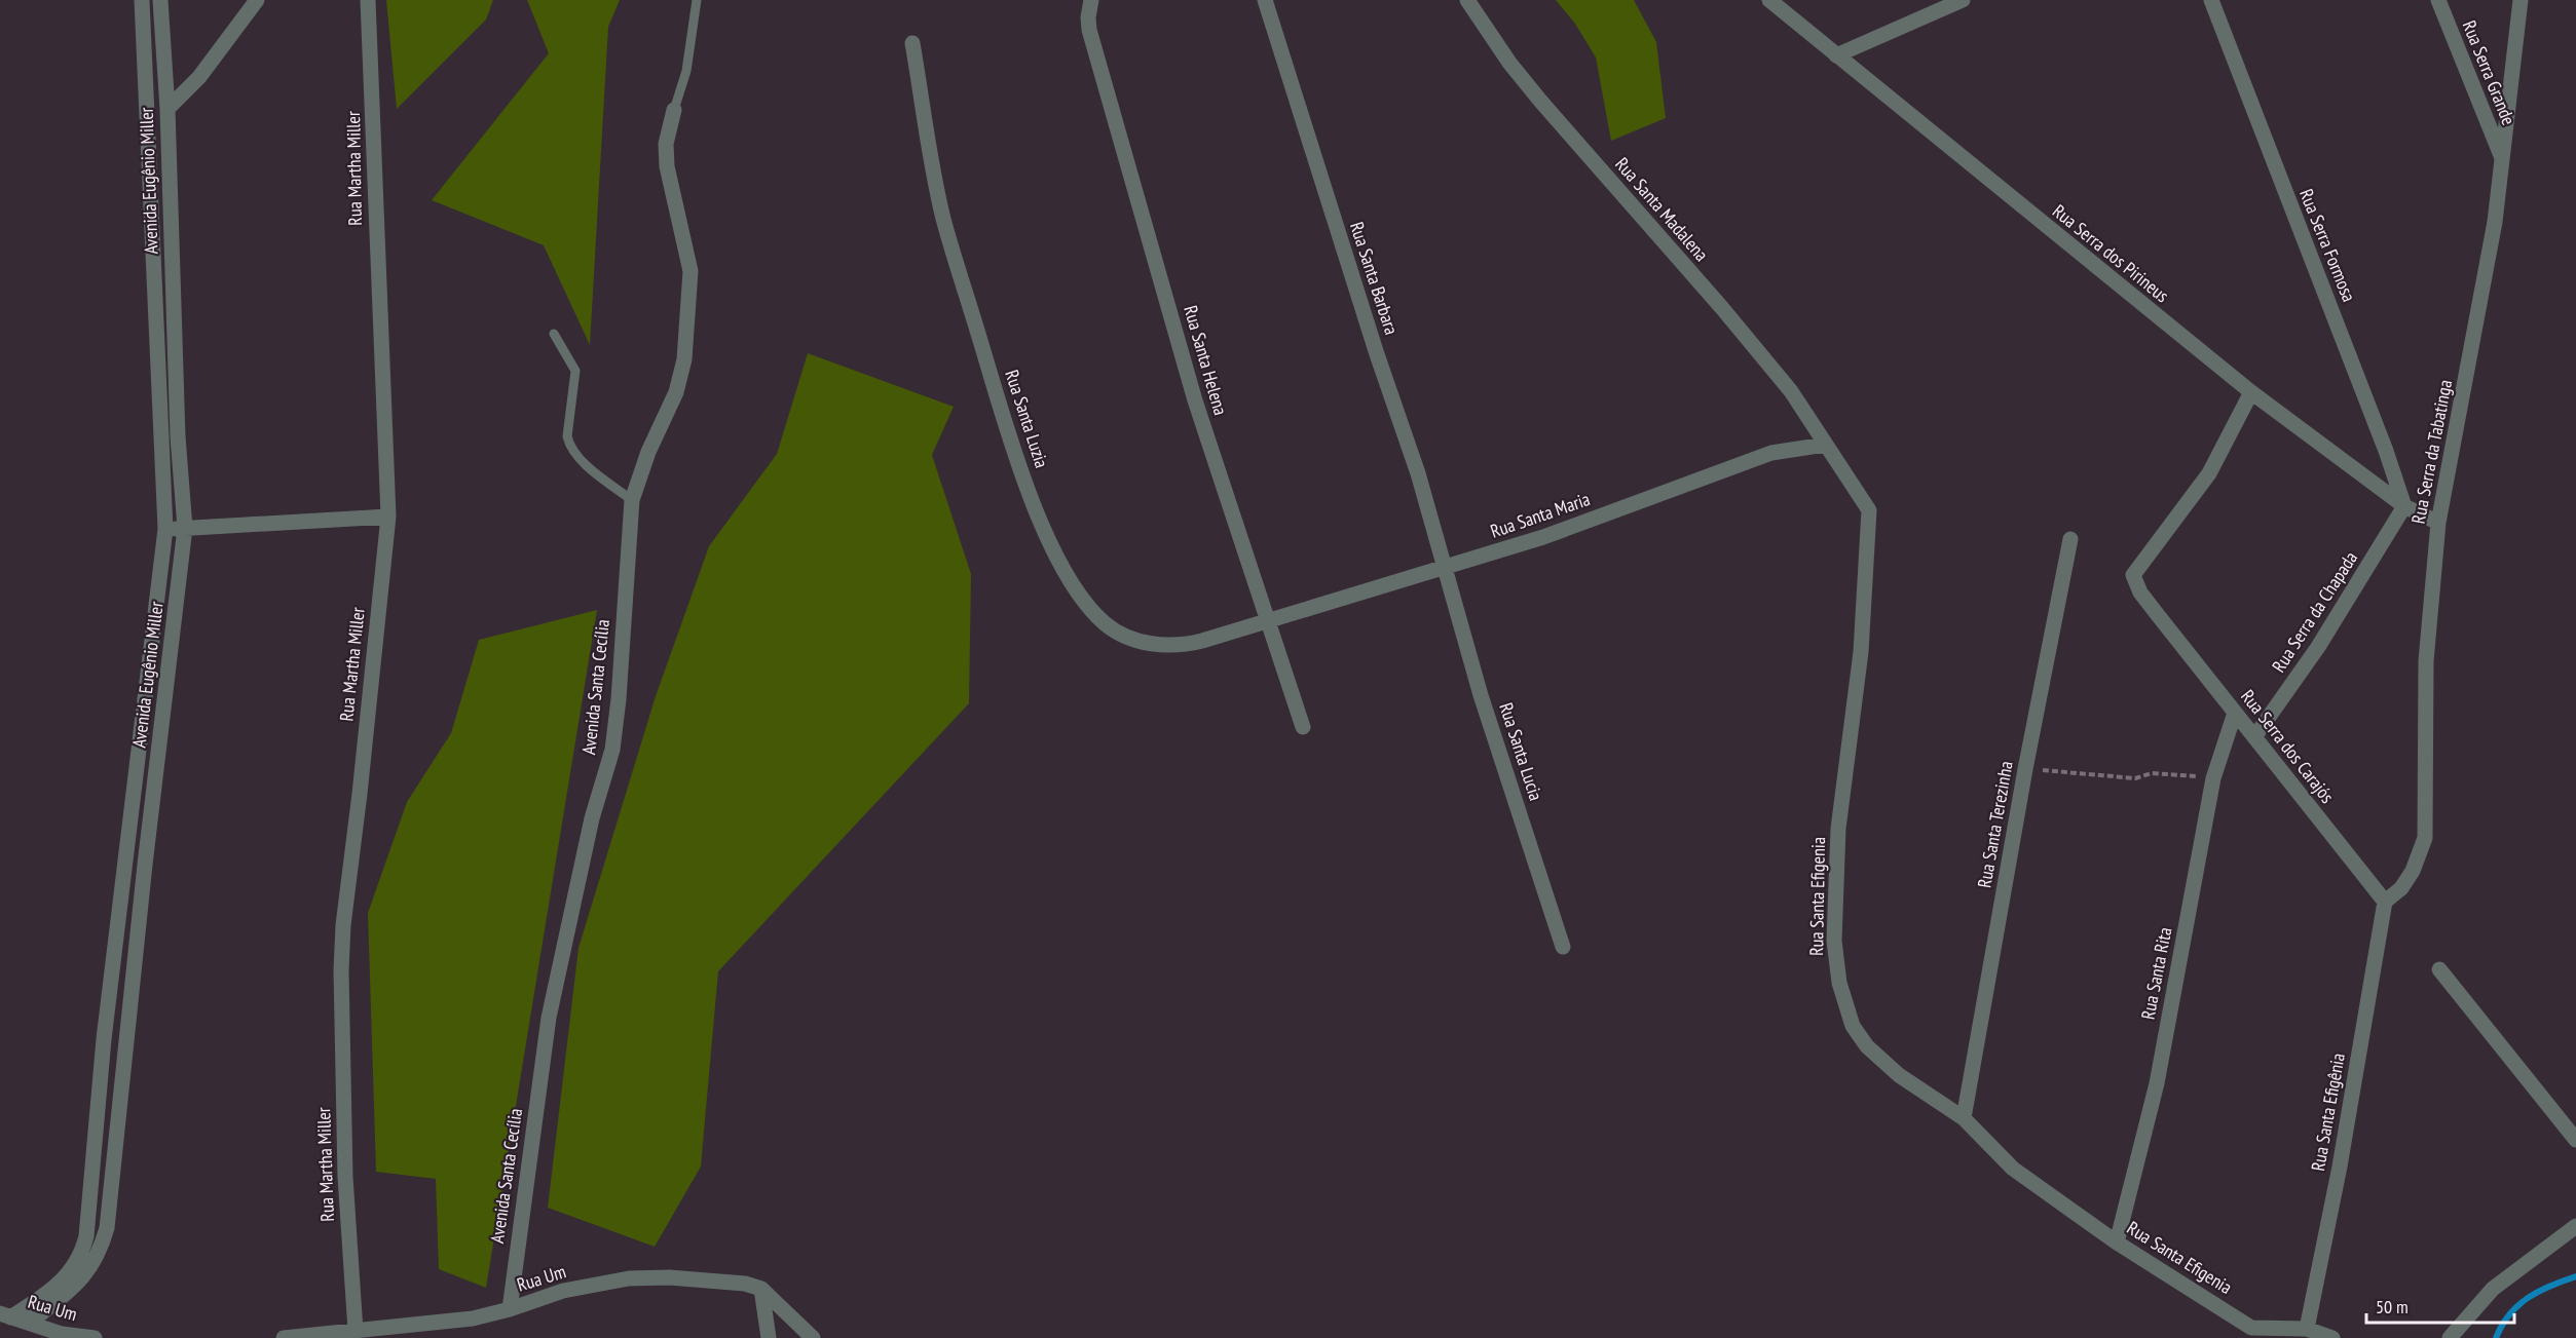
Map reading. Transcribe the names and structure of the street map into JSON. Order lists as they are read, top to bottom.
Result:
{
  "streets": {
    "street": [
      "Rua Serra Grande",
      "Rua Martha Miller",
      "Avenida Eugênio Miller",
      "Rua Santa Madalena",
      "Rua Serra Formosa",
      "Rua Serra dos Pirineus",
      "Rua Santa Barbara",
      "Rua Santa Helena",
      "Rua Santa Luzia",
      "Rua Serra da Tabatinga",
      "Rua Santa Maria",
      "Rua Serra da Chapada",
      "Avenida Santa Cecília",
      "Rua Serra dos Carajós",
      "Rua Santa Lucia",
      "Rua Santa Terezinha",
      "Rua Santa Efigenia",
      "Rua Santa Rita",
      "Rua Santa Efigênia",
      "Rua Um"
    ]
  },
  "crossings": [
    ["Rua Serra Grande", "Rua Serra da Tabatinga"],
    ["Rua Martha Miller", "Rua Um"],
    ["Avenida Eugênio Miller", "Rua Um"],
    ["Rua Santa Madalena", "Rua Santa Maria"],
    ["Rua Santa Madalena", "Rua Santa Efigenia"],
    ["Rua Serra Formosa", "Rua Serra dos Pirineus"],
    ["Rua Serra Formosa", "Rua Serra da Chapada"],
    ["Rua Serra dos Pirineus", "Rua Serra da Tabatinga"],
    ["Rua Serra dos Pirineus", "Rua Serra da Chapada"],
    ["Rua Serra dos Pirineus", "Rua Serra dos Carajós"],
    ["Rua Santa Barbara", "Rua Santa Maria"],
    ["Rua Santa Barbara", "Rua Santa Lucia"],
    ["Rua Santa Helena", "Rua Santa Luzia"],
    ["Rua Santa Helena", "Rua Santa Maria"],
    ["Rua Santa Luzia", "Rua Santa Maria"],
    ["Rua Serra da Tabatinga", "Rua Serra dos Carajós"],
    ["Rua Serra da Tabatinga", "Rua Santa Efigênia"],
    ["Rua Santa Maria", "Rua Santa Lucia"],
    ["Rua Santa Maria", "Rua Santa Efigenia"],
    ["Rua Serra da Chapada", "Rua Serra dos Carajós"],
    ["Avenida Santa Cecília", "Rua Um"],
    ["Rua Serra dos Carajós", "Rua Santa Rita"],
    ["Rua Serra dos Carajós", "Rua Santa Efigênia"],
    ["Rua Santa Terezinha", "Rua Santa Efigenia"],
    ["Rua Santa Efigenia", "Rua Santa Rita"],
    ["Rua Santa Efigenia", "Rua Santa Efigênia"]
  ],
  "scale_bar": "50 m"
}
